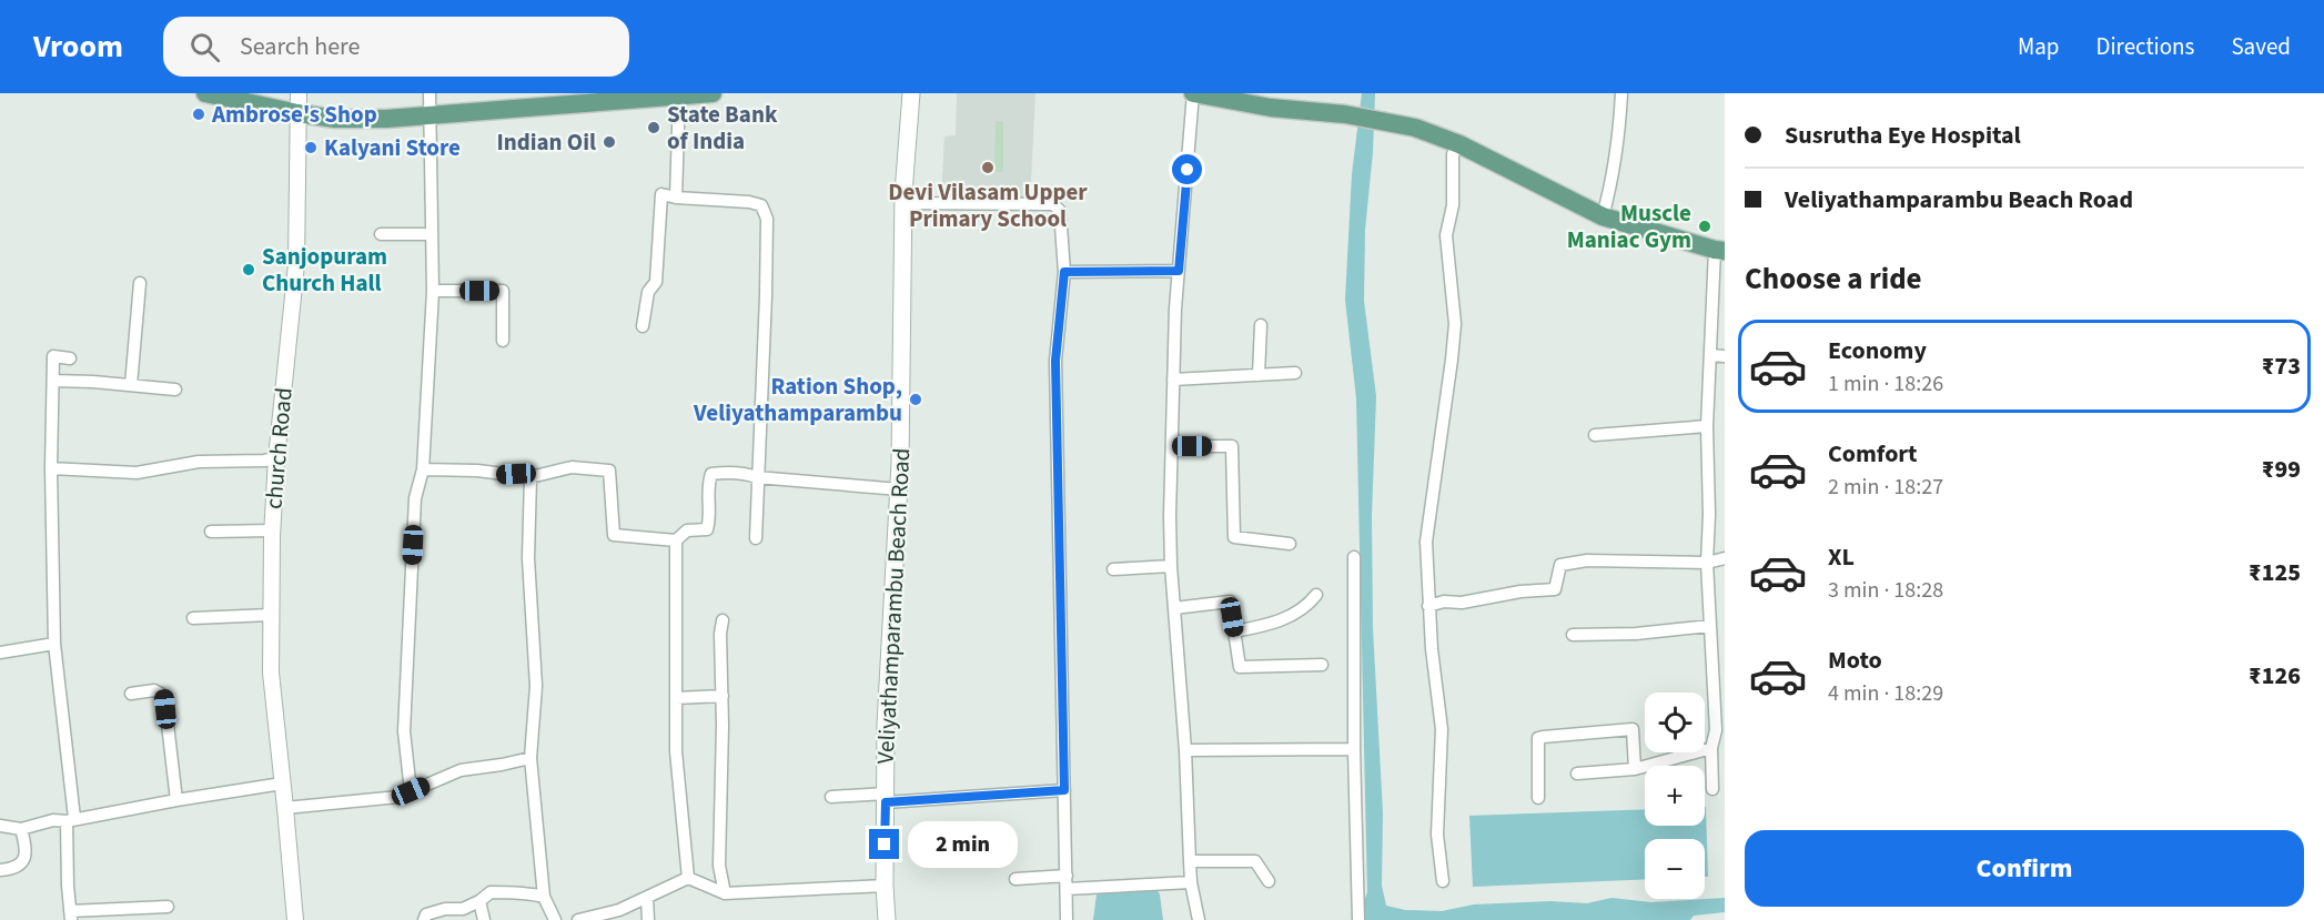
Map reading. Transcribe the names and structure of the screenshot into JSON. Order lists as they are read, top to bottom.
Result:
{
  "streets": {
    "main road": ["Veliyathamparambu Beach Road"],
    "street": ["church Road"]
  },
  "places": [
    "Ambrose's Shop",
    "State Bank of India",
    "Indian Oil",
    "Kalyani Store",
    "Devi Vilasam Upper Primary School",
    "Muscle Maniac Gym",
    "Sanjopuram Church Hall",
    "Ration Shop, Veliyathamparambu"
  ],
  "page": {
    "header": "Vroom",
    "search": "Search here",
    "nav": ["Map", "Directions", "Saved"],
    "banner": ["Susrutha Eye Hospital", "Veliyathamparambu Beach Road"],
    "heading": "Choose a ride",
    "list": [
      {
        "name": "Economy",
        "note": "1 min · 18:26",
        "value": "₹73"
      },
      {
        "name": "Comfort",
        "note": "2 min · 18:27",
        "value": "₹99"
      },
      {
        "name": "XL",
        "note": "3 min · 18:28",
        "value": "₹125"
      },
      {
        "name": "Moto",
        "note": "4 min · 18:29",
        "value": "₹126"
      }
    ],
    "map_buttons": ["+", "−"],
    "buttons": "Confirm",
    "bubble": "2 min"
  }
}
